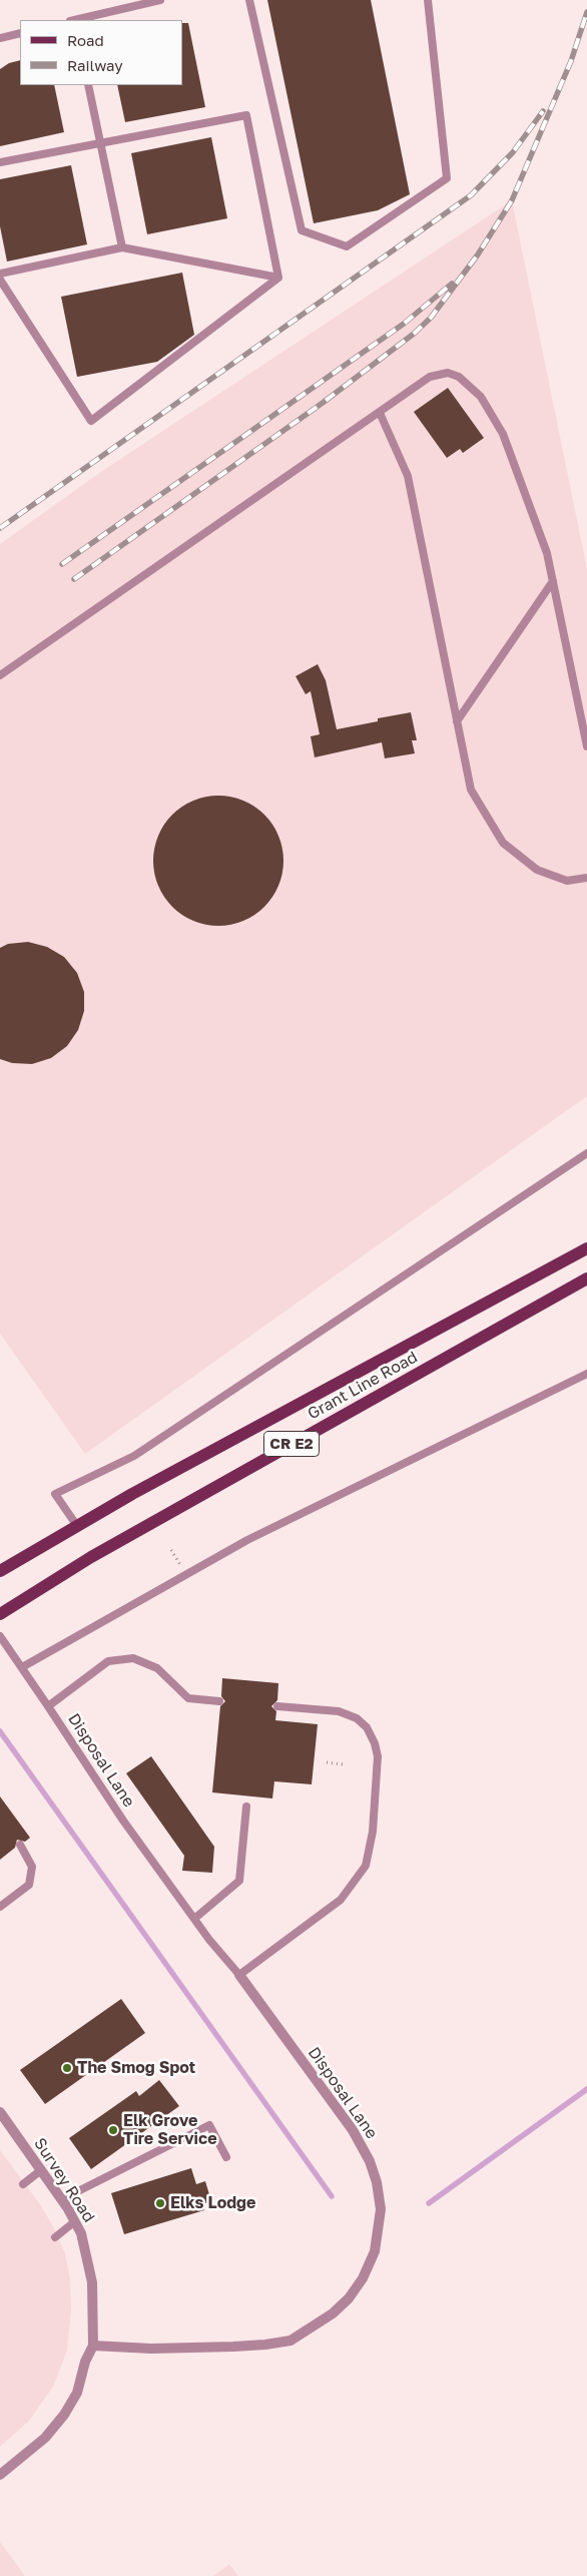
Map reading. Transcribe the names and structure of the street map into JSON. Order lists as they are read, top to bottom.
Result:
{
  "streets": {
    "main road": ["Grant Line Road", "CR E2"],
    "street": ["Disposal Lane", "Survey Road"]
  },
  "crossings": [
    ["Disposal Lane", "Survey Road"]
  ],
  "places": ["The Smog Spot", "Elk Grove Tire Service", "Elks Lodge"],
  "legend": ["Road", "Railway"]
}
